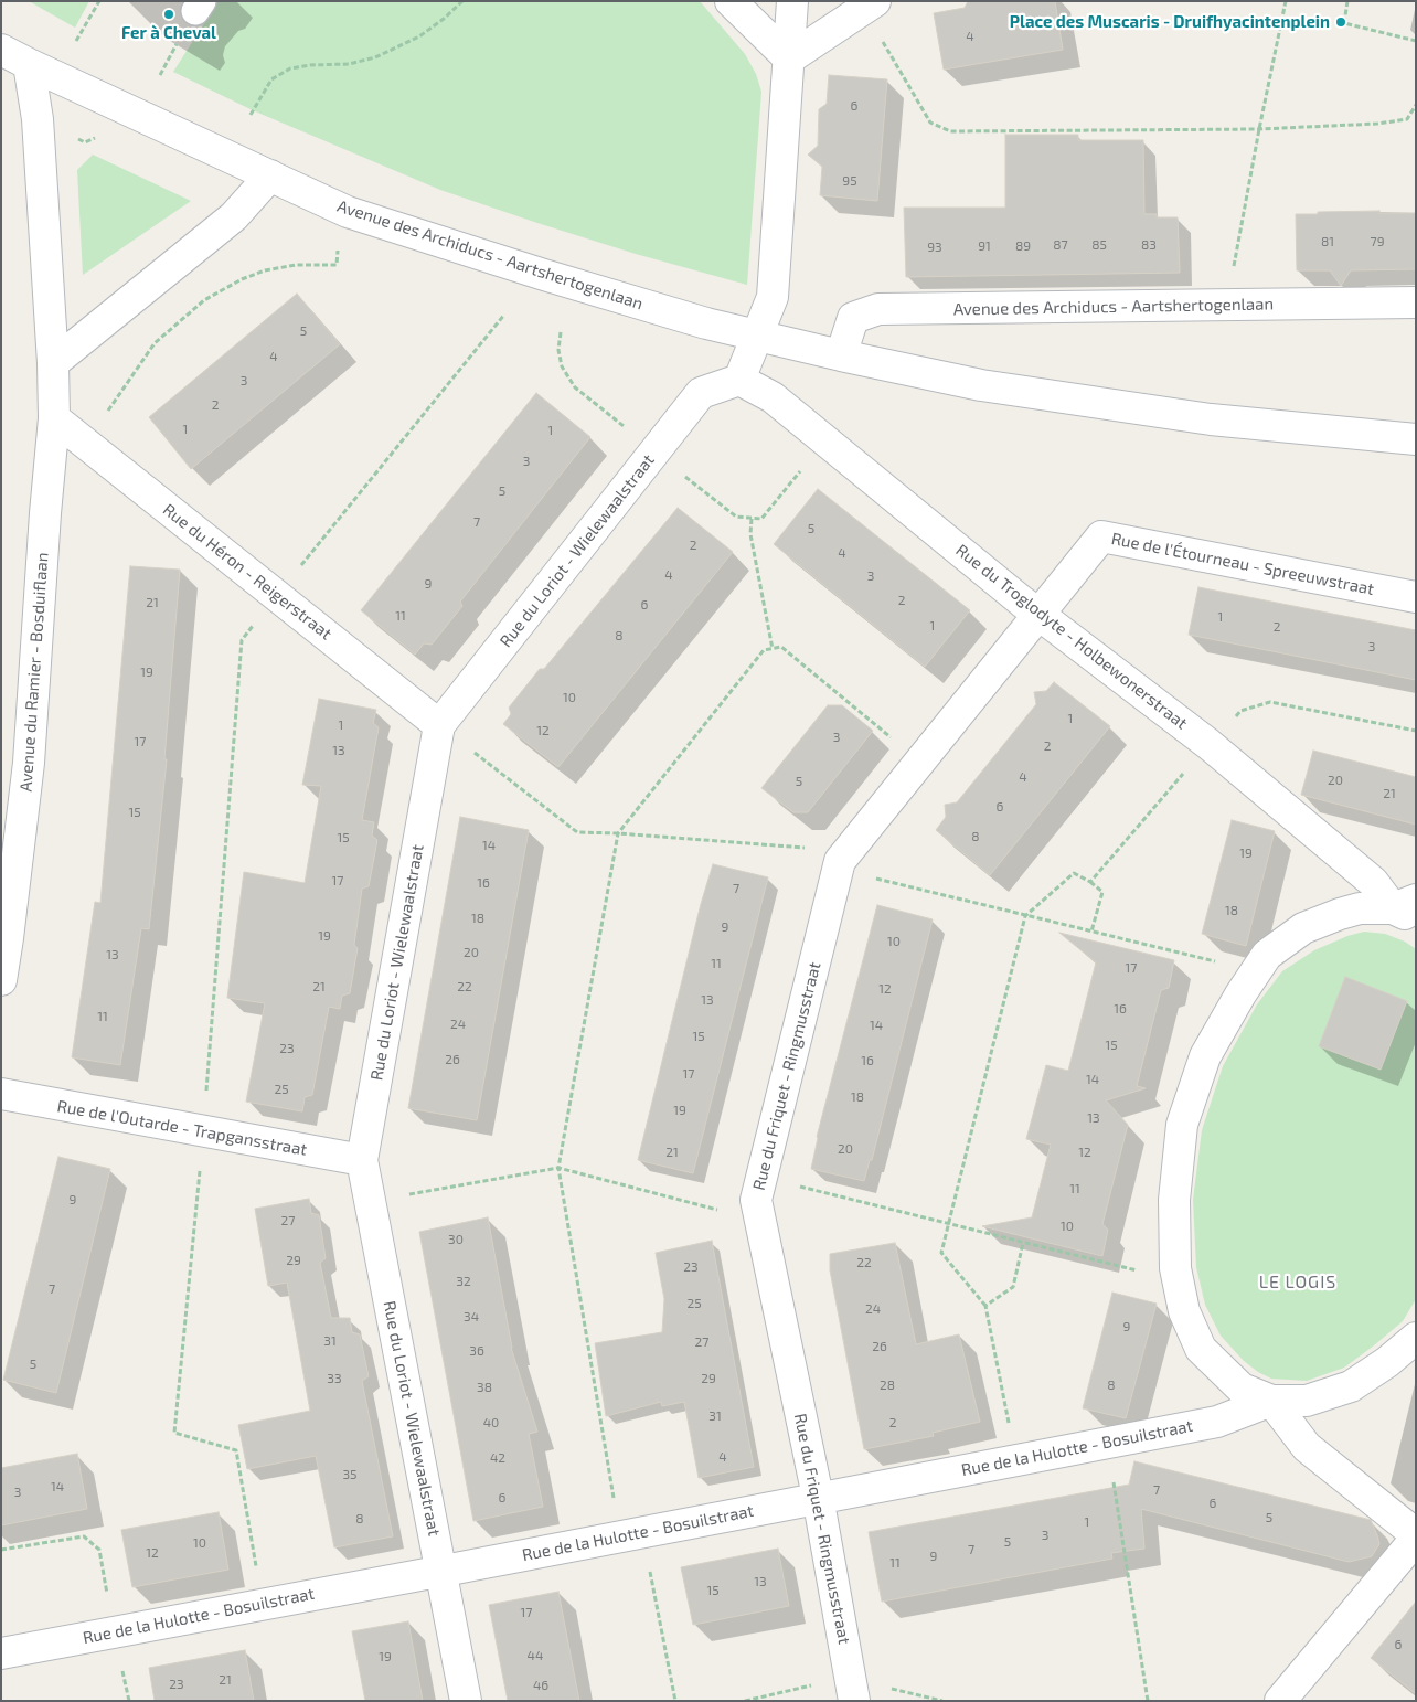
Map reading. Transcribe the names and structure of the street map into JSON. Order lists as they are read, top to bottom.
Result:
{
  "streets": {
    "street": [
      "Avenue des Archiducs - Aartshertogenlaan",
      "Rue du Loriot - Wielewaalstraat",
      "Rue de l'Étourneau - Spreeuwstraat",
      "Rue du Héron - Reigerstraat",
      "Rue du Troglodyte - Holbewonerstraat",
      "Avenue du Ramier - Bosduiflaan",
      "Rue du Friquet - Ringmusstraat",
      "Rue de l'Outarde - Trapgansstraat",
      "Rue de la Hulotte - Bosuilstraat"
    ]
  },
  "crossings": [
    ["Avenue des Archiducs - Aartshertogenlaan", "Avenue du Ramier - Bosduiflaan"],
    ["Rue du Loriot - Wielewaalstraat", "Rue du Héron - Reigerstraat"],
    ["Rue du Loriot - Wielewaalstraat", "Rue du Troglodyte - Holbewonerstraat"],
    ["Rue du Loriot - Wielewaalstraat", "Rue de l'Outarde - Trapgansstraat"],
    ["Rue du Loriot - Wielewaalstraat", "Rue de la Hulotte - Bosuilstraat"],
    ["Rue de l'Étourneau - Spreeuwstraat", "Rue du Troglodyte - Holbewonerstraat"],
    ["Rue de l'Étourneau - Spreeuwstraat", "Rue du Friquet - Ringmusstraat"],
    ["Rue du Héron - Reigerstraat", "Avenue du Ramier - Bosduiflaan"],
    ["Rue du Troglodyte - Holbewonerstraat", "Rue du Friquet - Ringmusstraat"],
    ["Rue du Friquet - Ringmusstraat", "Rue de la Hulotte - Bosuilstraat"]
  ],
  "districts": ["LE LOGIS"],
  "places": ["Fer à Cheval", "Place des Muscaris - Druifhyacintenplein"],
  "house_numbers": [
    "4",
    "6",
    "95",
    "81",
    "79",
    "87",
    "85",
    "83",
    "91",
    "89",
    "93",
    "5",
    "4",
    "3",
    "2",
    "1",
    "1",
    "3",
    "5",
    "7",
    "5",
    "2",
    "4",
    "4",
    "3",
    "9",
    "2",
    "21",
    "6",
    "11",
    "1",
    "1",
    "2",
    "8",
    "3",
    "19",
    "10",
    "1",
    "1",
    "12",
    "3",
    "17",
    "2",
    "13",
    "4",
    "20",
    "5",
    "21",
    "6",
    "15",
    "8",
    "15",
    "14",
    "19",
    "17",
    "16",
    "7",
    "18",
    "18",
    "9",
    "19",
    "10",
    "20",
    "13",
    "11",
    "17",
    "21",
    "22",
    "12",
    "13",
    "16",
    "11",
    "24",
    "14",
    "15",
    "15",
    "23",
    "26",
    "16",
    "17",
    "14",
    "25",
    "18",
    "19",
    "13",
    "20",
    "21",
    "12",
    "11",
    "9",
    "27",
    "10",
    "30",
    "29",
    "22",
    "23",
    "32",
    "7",
    "25",
    "24",
    "34",
    "9",
    "31",
    "27",
    "26",
    "36",
    "5",
    "33",
    "29",
    "28",
    "8",
    "38",
    "31",
    "40",
    "2",
    "4",
    "42",
    "35",
    "14",
    "7",
    "3",
    "6",
    "6",
    "5",
    "8",
    "1",
    "3",
    "5",
    "10",
    "7",
    "12",
    "9",
    "11",
    "13",
    "15",
    "17",
    "6",
    "44",
    "19",
    "21",
    "23",
    "46"
  ]
}
